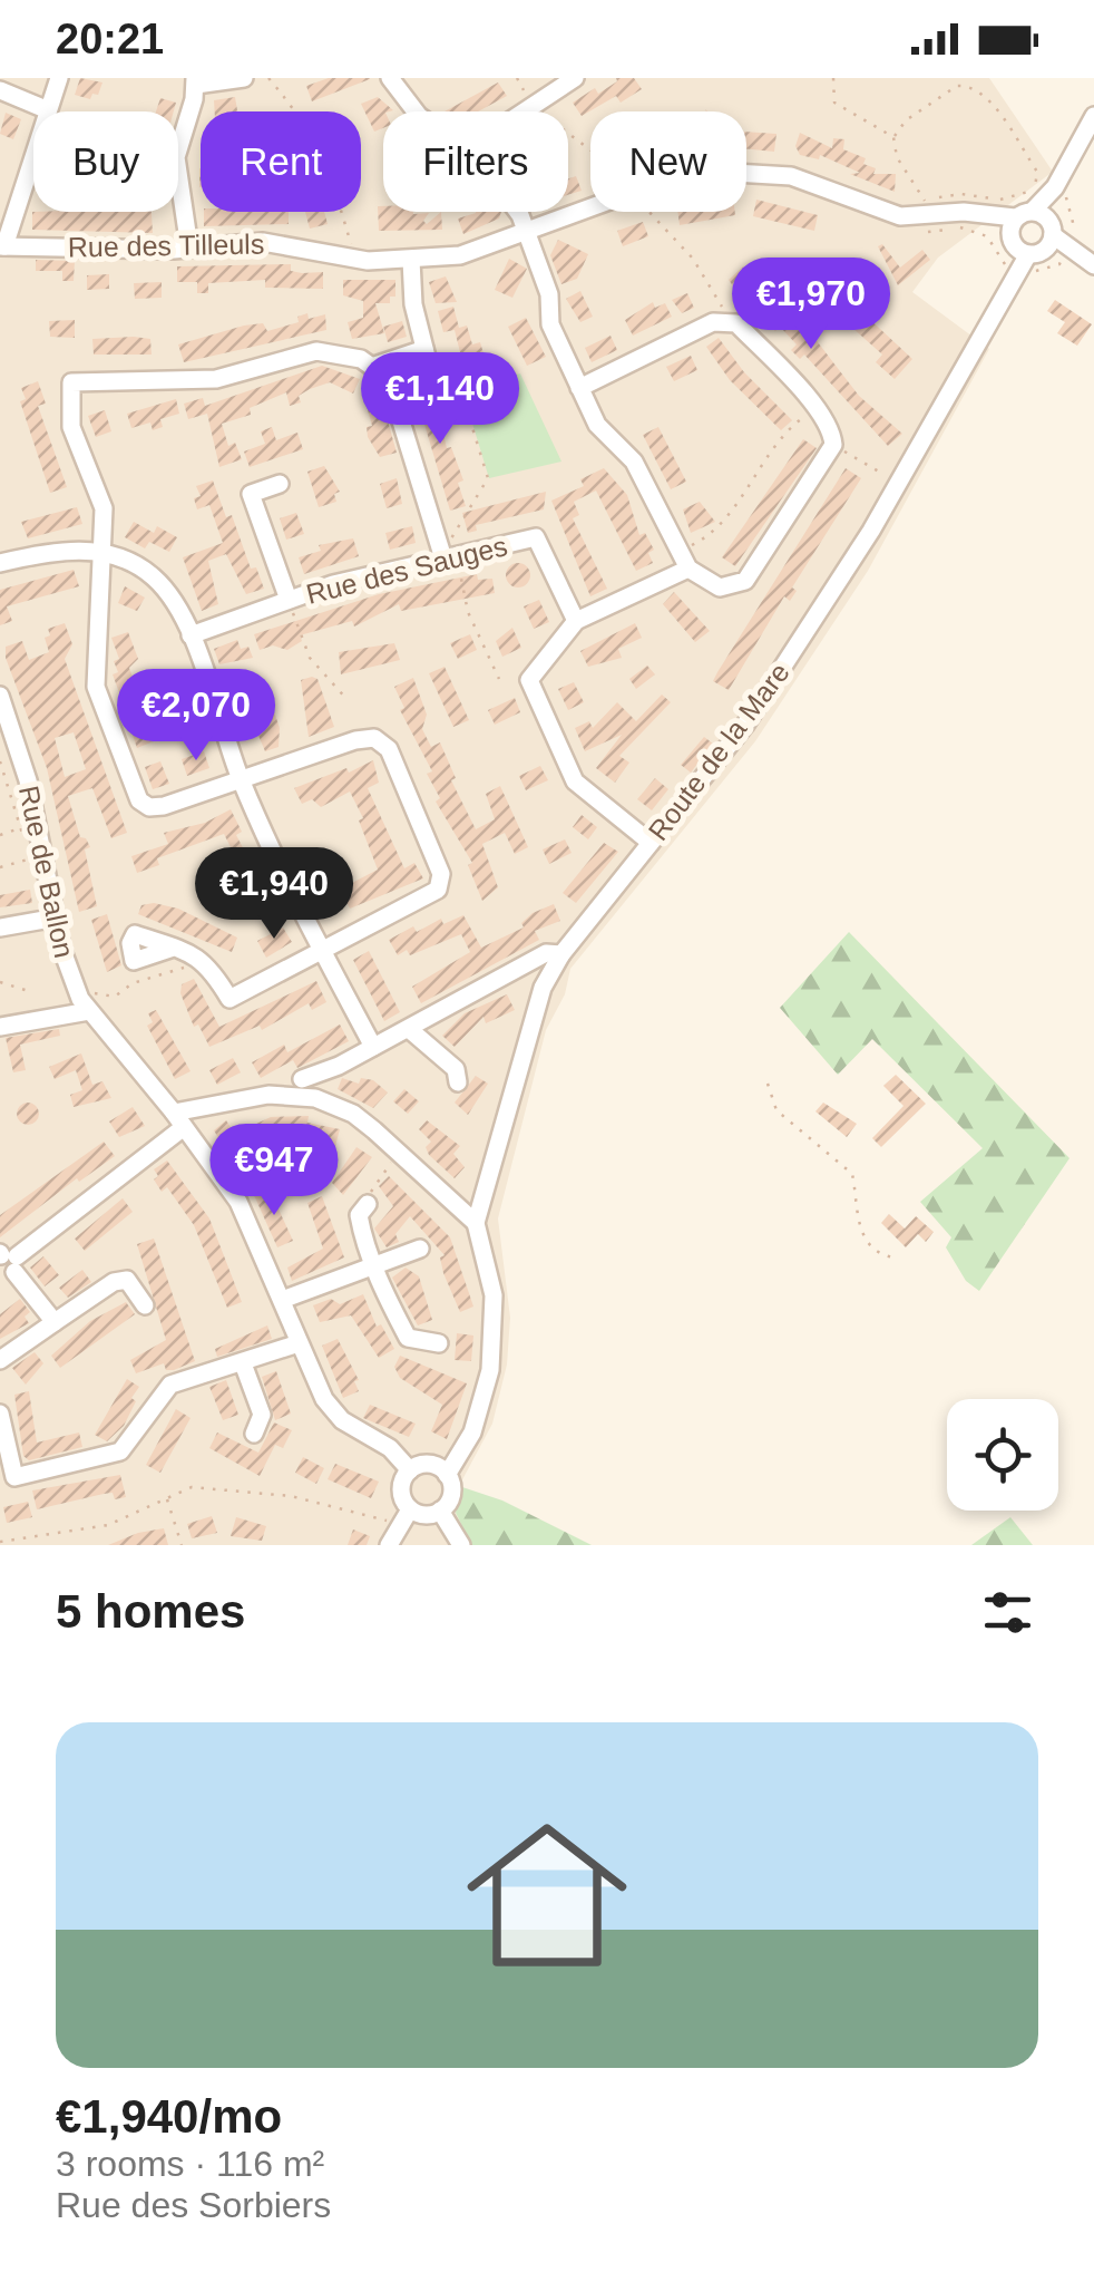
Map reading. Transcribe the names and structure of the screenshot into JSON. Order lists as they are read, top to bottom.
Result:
{
  "streets": {
    "street": [
      "Rue des Tilleuls",
      "Rue des Sauges",
      "Route de la Mare",
      "Rue de Ballon"
    ]
  },
  "crossings": [
    ["Rue des Tilleuls", "Route de la Mare"]
  ],
  "page": {
    "status": "20:21",
    "chip": [
      "Buy",
      "Rent",
      "Filters",
      "New"
    ],
    "price": [
      "€1,970",
      "€1,140",
      "€2,070",
      "€1,940",
      "€947"
    ],
    "heading": "5 homes",
    "list": [
      {
        "name": "€1,940/mo",
        "note": "3 rooms · 116 m² · Rue des Sorbiers"
      }
    ]
  }
}
